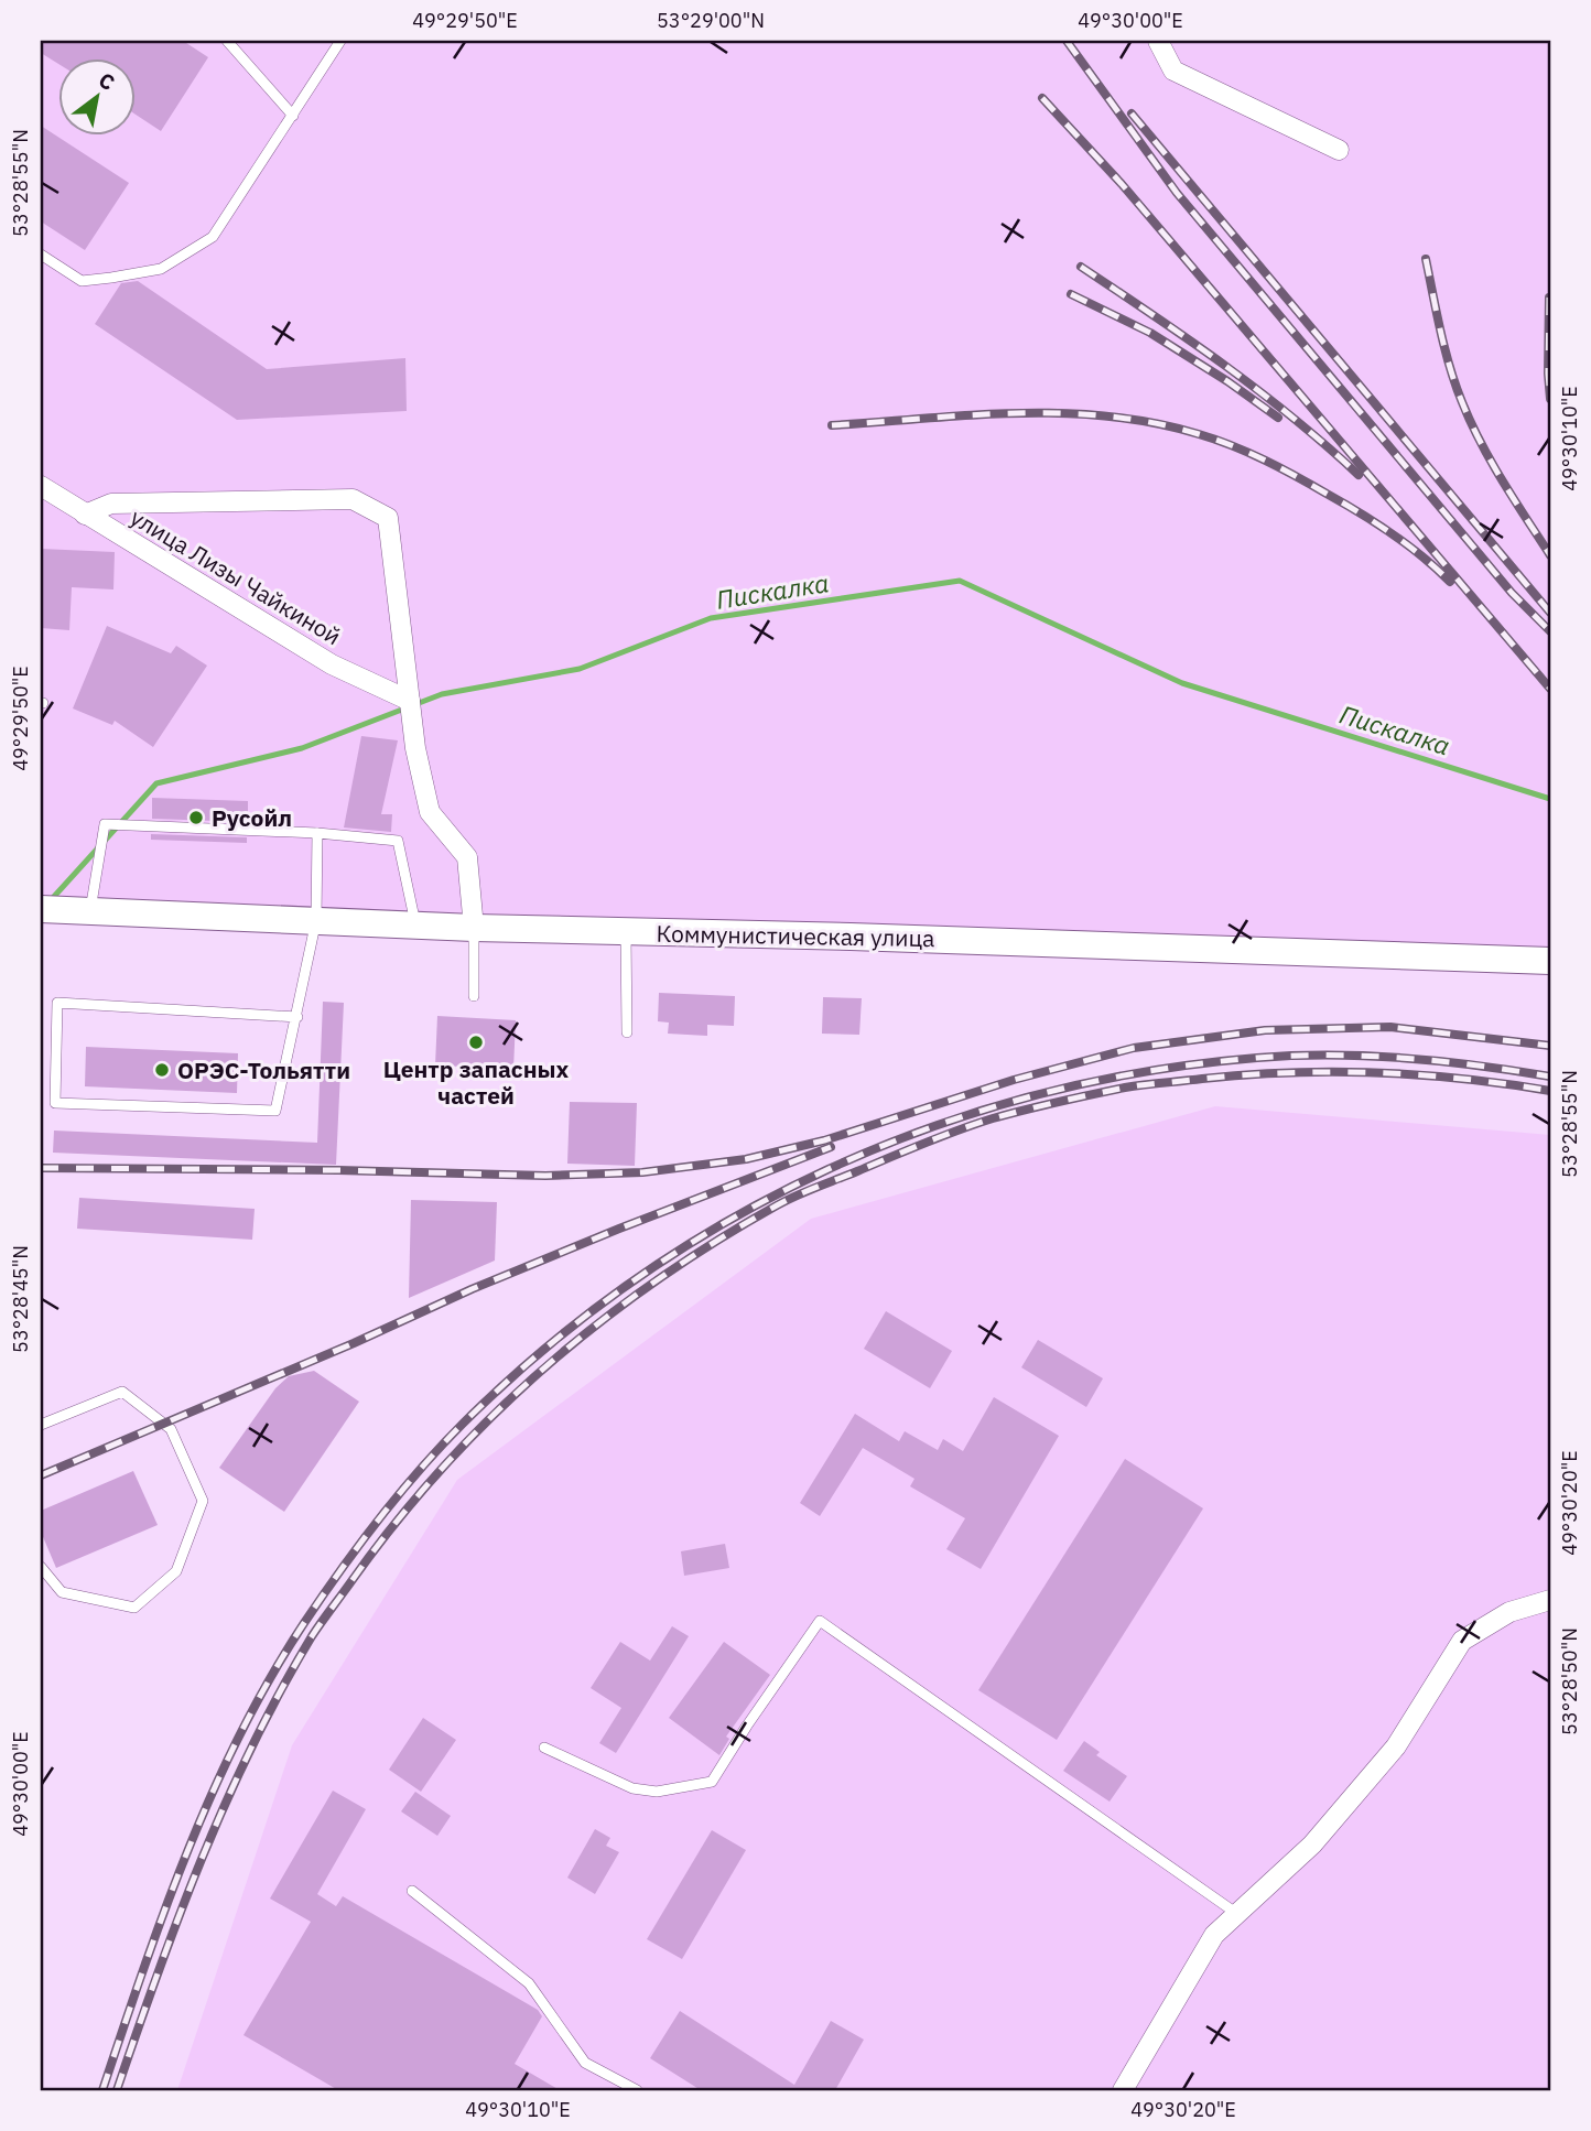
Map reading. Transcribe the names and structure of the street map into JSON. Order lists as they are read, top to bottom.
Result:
{
  "streets": {
    "main road": ["Коммунистическая улица"],
    "street": ["улица Лизы Чайкиной"]
  },
  "water": ["Пискалка"],
  "places": ["Русойл", "Центр запасных частей", "ОРЭС-Тольятти"],
  "north": "top right",
  "coordinates": [
    "49°29'50\"E",
    "53°29'00\"N",
    "49°30'00\"E",
    "53°28'55\"N",
    "49°30'10\"E",
    "53°28'45\"N",
    "49°30'20\"E",
    "53°28'50\"N"
  ]
}
